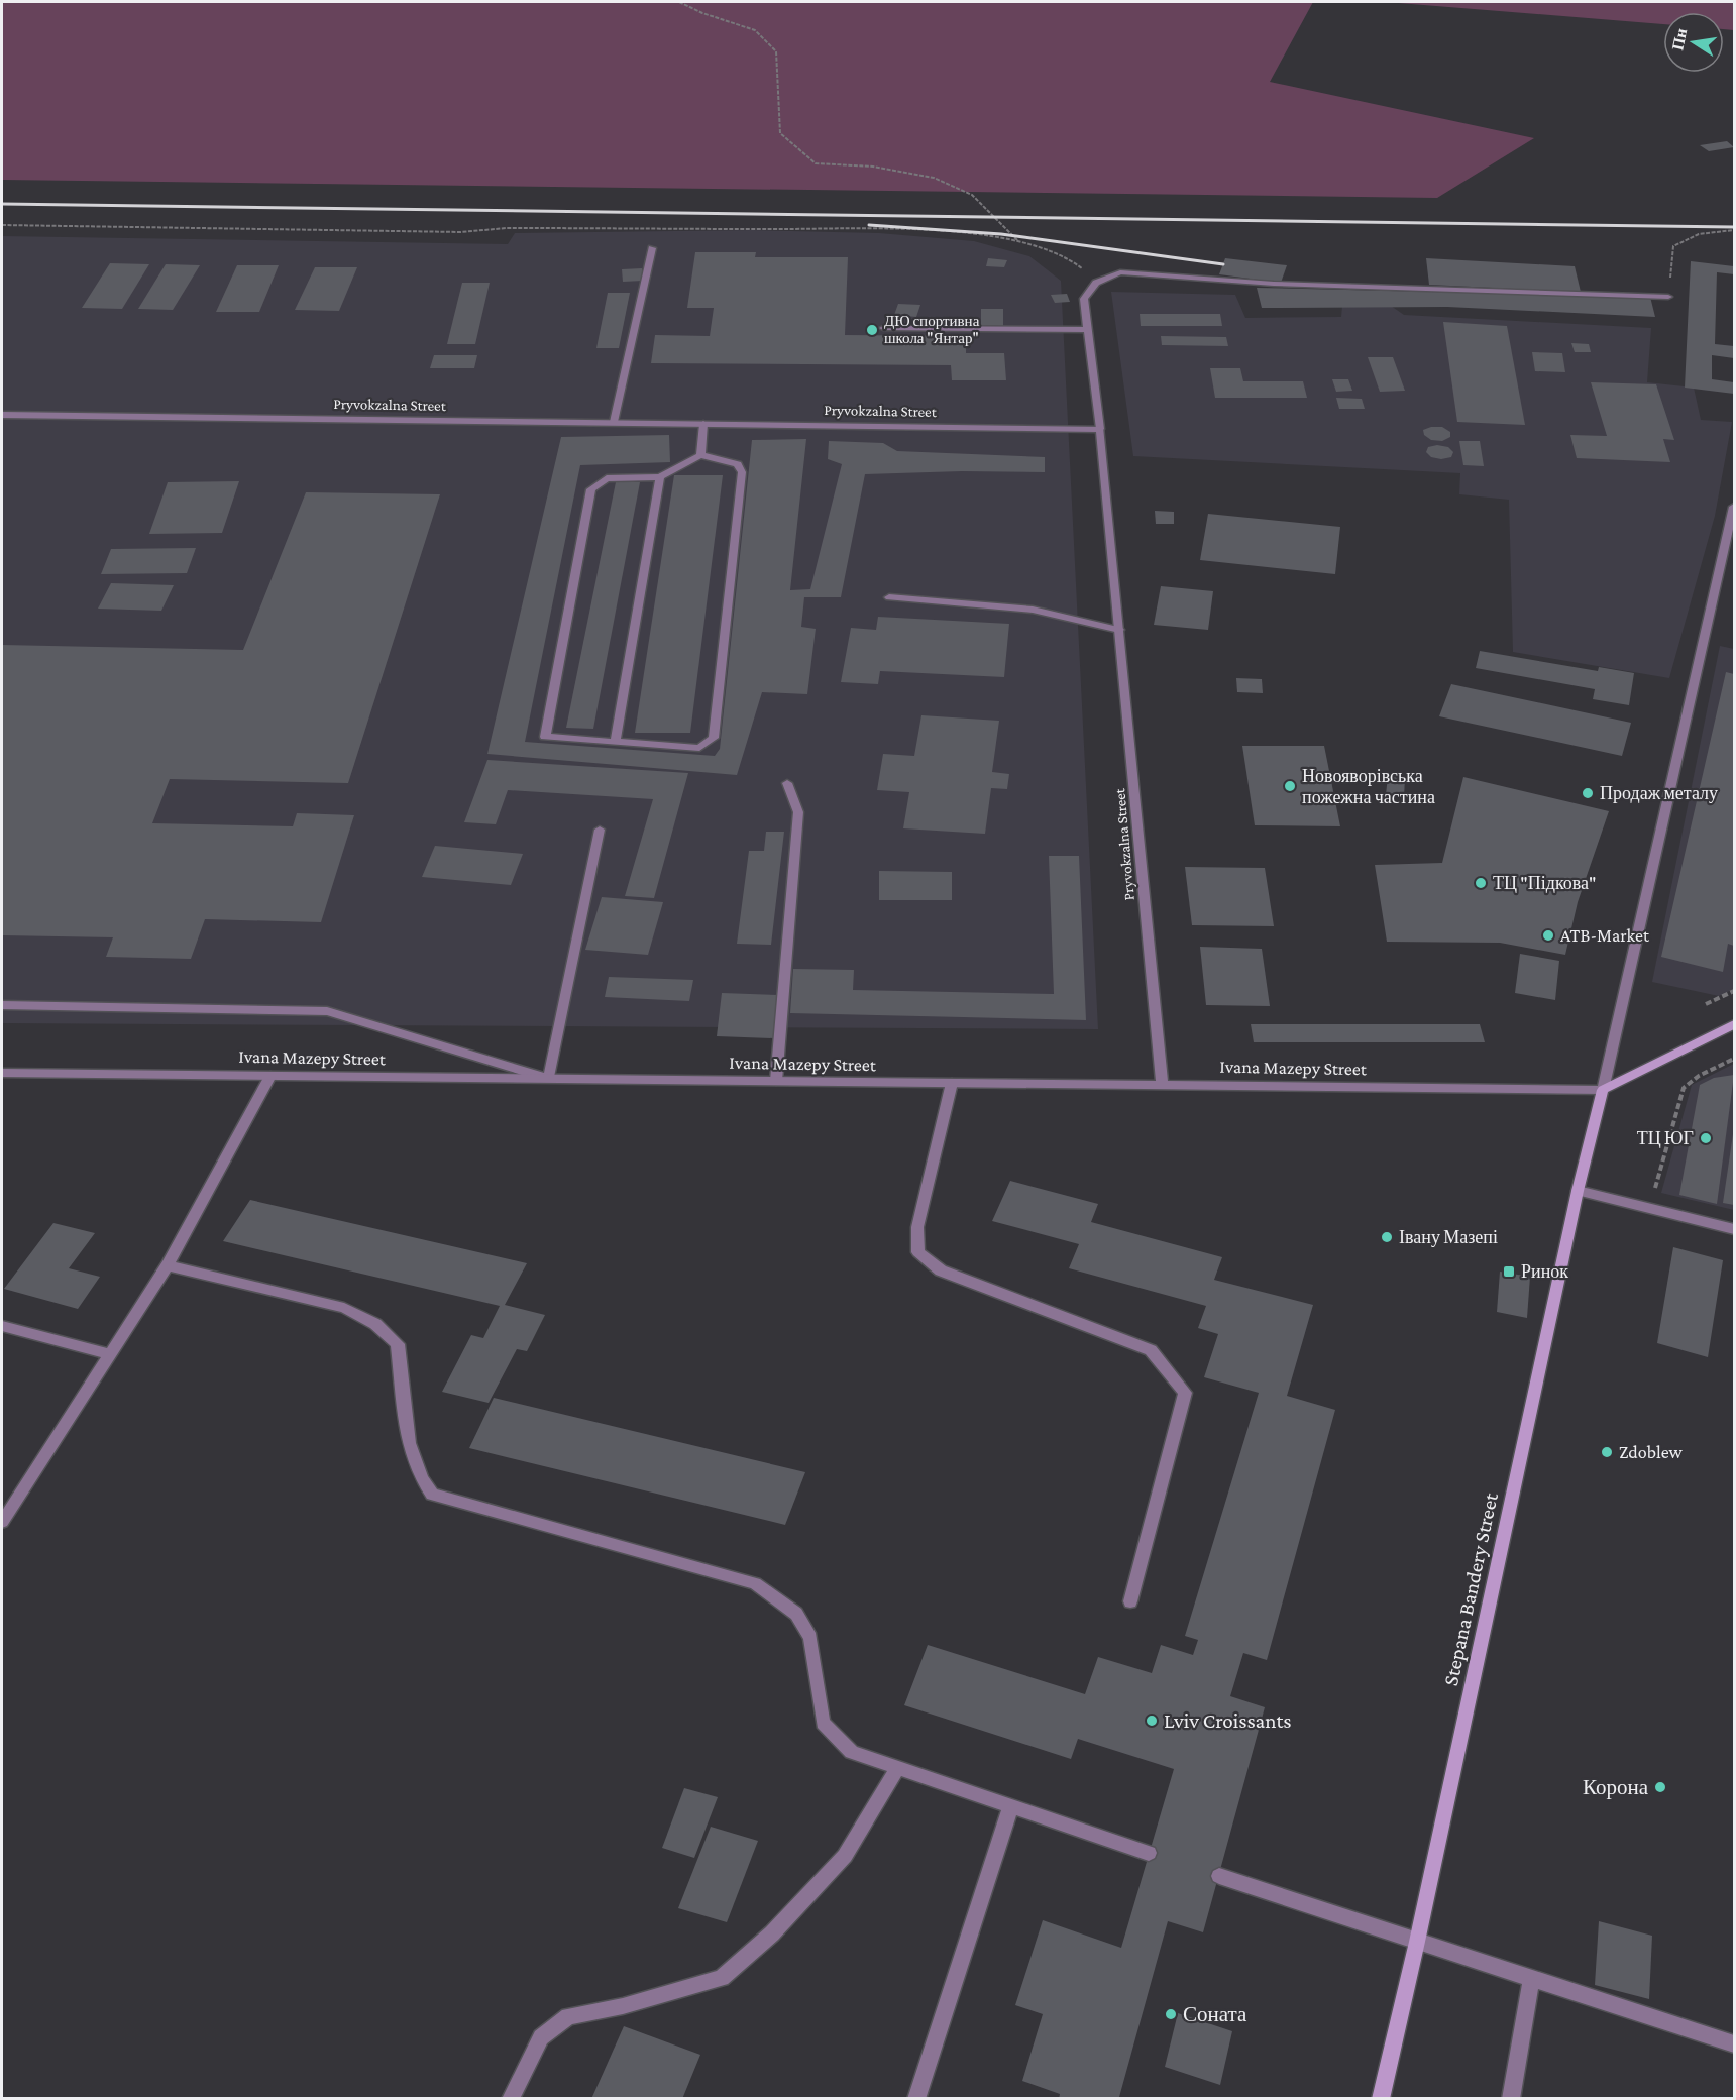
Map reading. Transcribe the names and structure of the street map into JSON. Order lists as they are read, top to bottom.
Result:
{
  "streets": {
    "street": ["Pryvokzalna Street", "Ivana Mazepy Street", "Stepana Bandery Street"]
  },
  "crossings": [
    ["Pryvokzalna Street", "Ivana Mazepy Street"],
    ["Ivana Mazepy Street", "Stepana Bandery Street"]
  ],
  "places": {
    "other": [
      "ДЮ спортивна школа \"Янтар\"",
      "Новояворівська пожежна частина",
      "Продаж металу",
      "ТЦ \"Підкова\"",
      "ATB-Market",
      "ТЦ ЮГ",
      "Івану Мазепі",
      "Zdoblew",
      "Lviv Croissants",
      "Корона",
      "Соната"
    ],
    "transit": ["Ринок"]
  },
  "north": "left"
}
